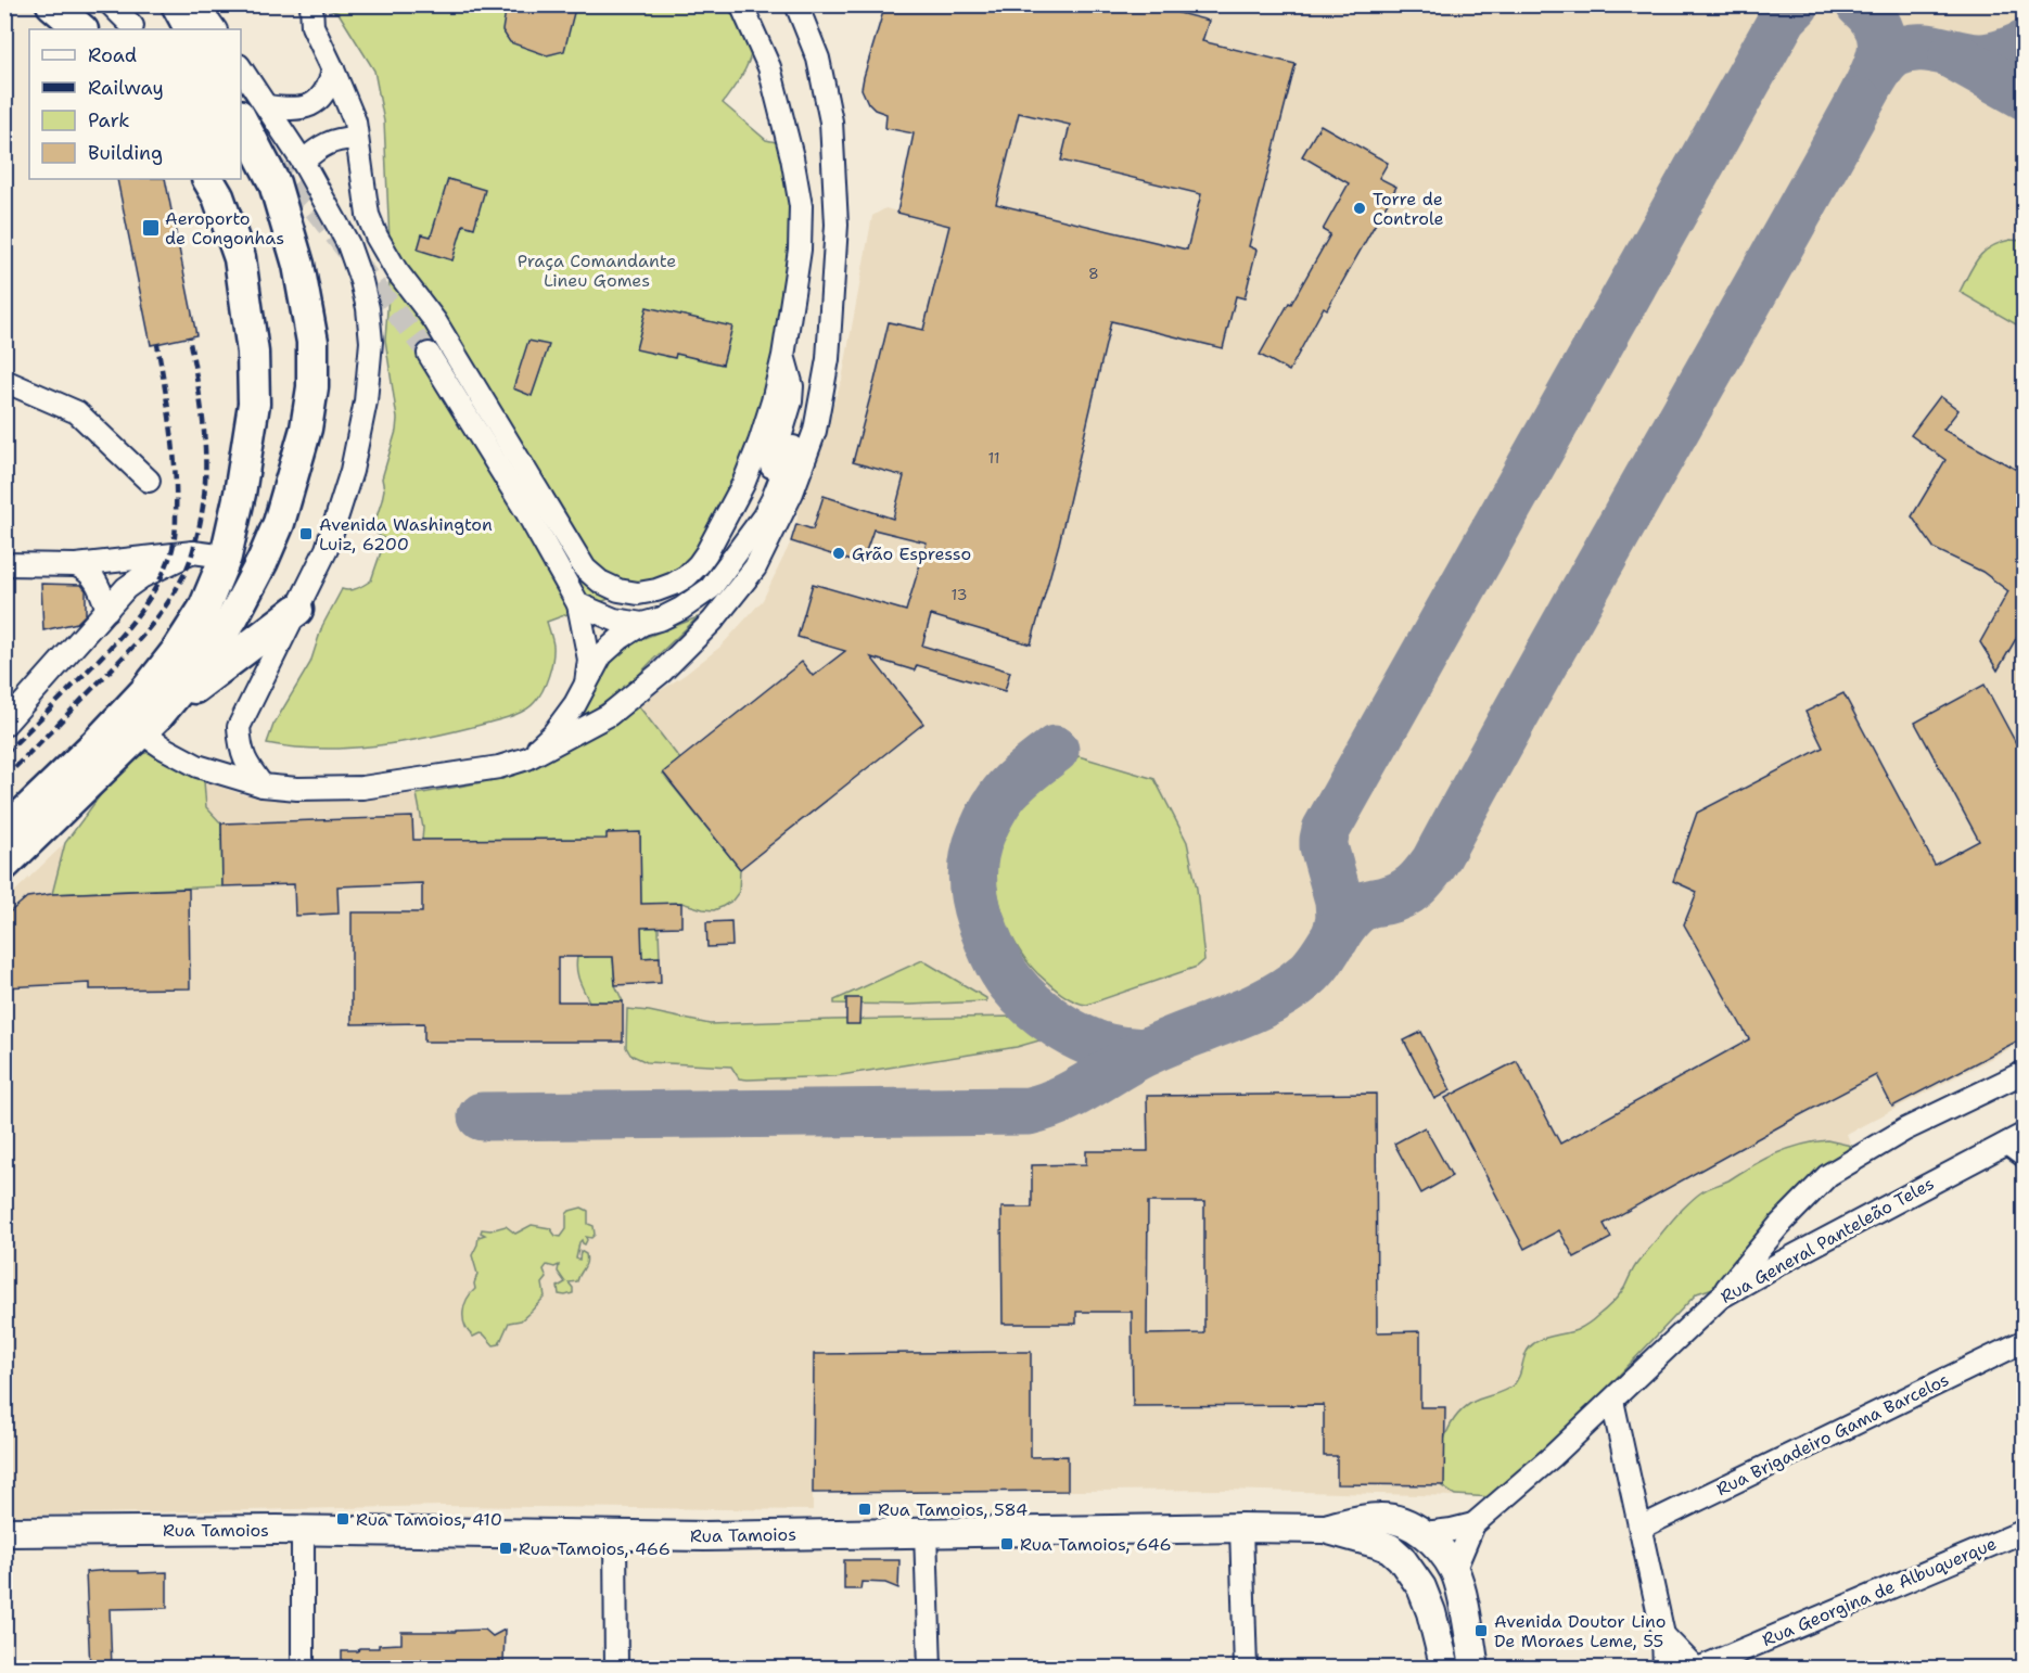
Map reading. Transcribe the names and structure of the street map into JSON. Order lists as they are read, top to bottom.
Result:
{
  "streets": {
    "main road": ["Rua Tamoios"],
    "street": ["Rua General Panteleão Teles", "Rua Brigadeiro Gama Barcelos", "Rua Georgina de Albuquerque"]
  },
  "parks": ["Praça Comandante Lineu Gomes"],
  "places": {
    "other": ["Torre de Controle", "Grão Espresso"],
    "transit": [
      "Aeroporto de Congonhas",
      "Avenida Washington Luiz, 6200",
      "Rua Tamoios, 584",
      "Rua Tamoios, 410",
      "Rua Tamoios, 646",
      "Rua Tamoios, 466",
      "Avenida Doutor Lino De Moraes Leme, 55"
    ]
  },
  "house_numbers": ["8", "11", "13"],
  "legend": [
    "Road",
    "Railway",
    "Park",
    "Building"
  ]
}
